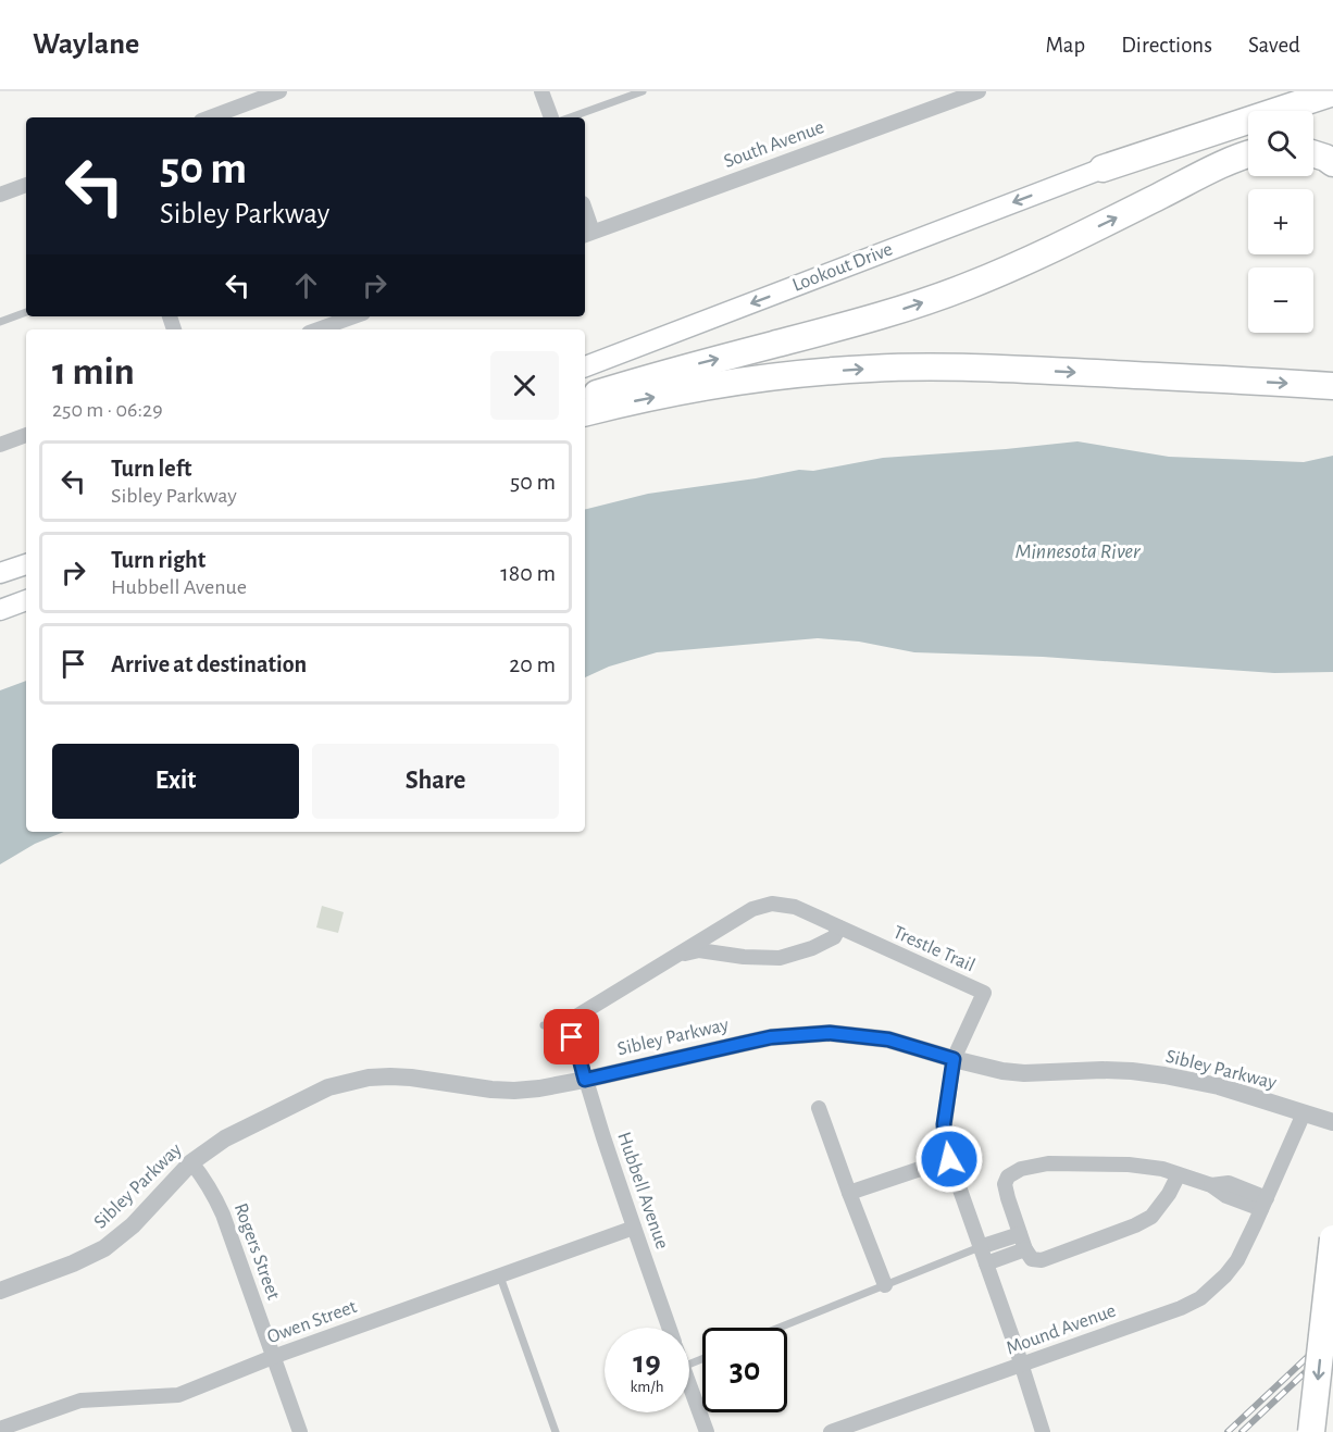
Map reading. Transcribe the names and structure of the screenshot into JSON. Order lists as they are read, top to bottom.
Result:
{
  "streets": {
    "main road": ["Lookout Drive"],
    "street": [
      "South Avenue",
      "Trestle Trail",
      "Sibley Parkway",
      "Hubbell Avenue",
      "Rogers Street",
      "Owen Street",
      "Mound Avenue"
    ]
  },
  "crossings": [
    ["Trestle Trail", "Sibley Parkway"],
    ["Trestle Trail", "Hubbell Avenue"],
    ["Sibley Parkway", "Hubbell Avenue"],
    ["Sibley Parkway", "Rogers Street"],
    ["Sibley Parkway", "Mound Avenue"],
    ["Hubbell Avenue", "Owen Street"],
    ["Rogers Street", "Owen Street"]
  ],
  "one_way": ["Lookout Drive"],
  "water": ["Minnesota River"],
  "page": {
    "header": "Waylane",
    "nav": ["Map", "Directions", "Saved"],
    "map_buttons": ["+", "−"],
    "turn": ["50 m", "Sibley Parkway"],
    "heading": ["1 min", "250 m · 06:29"],
    "list": [
      {
        "name": "Turn left",
        "note": "Sibley Parkway",
        "value": "50 m"
      },
      {
        "name": "Turn right",
        "note": "Hubbell Avenue",
        "value": "180 m"
      },
      {
        "name": "Arrive at destination",
        "value": "20 m"
      }
    ],
    "buttons": ["Exit", "Share"],
    "speed": "19 km/h",
    "limit": "30"
  }
}
